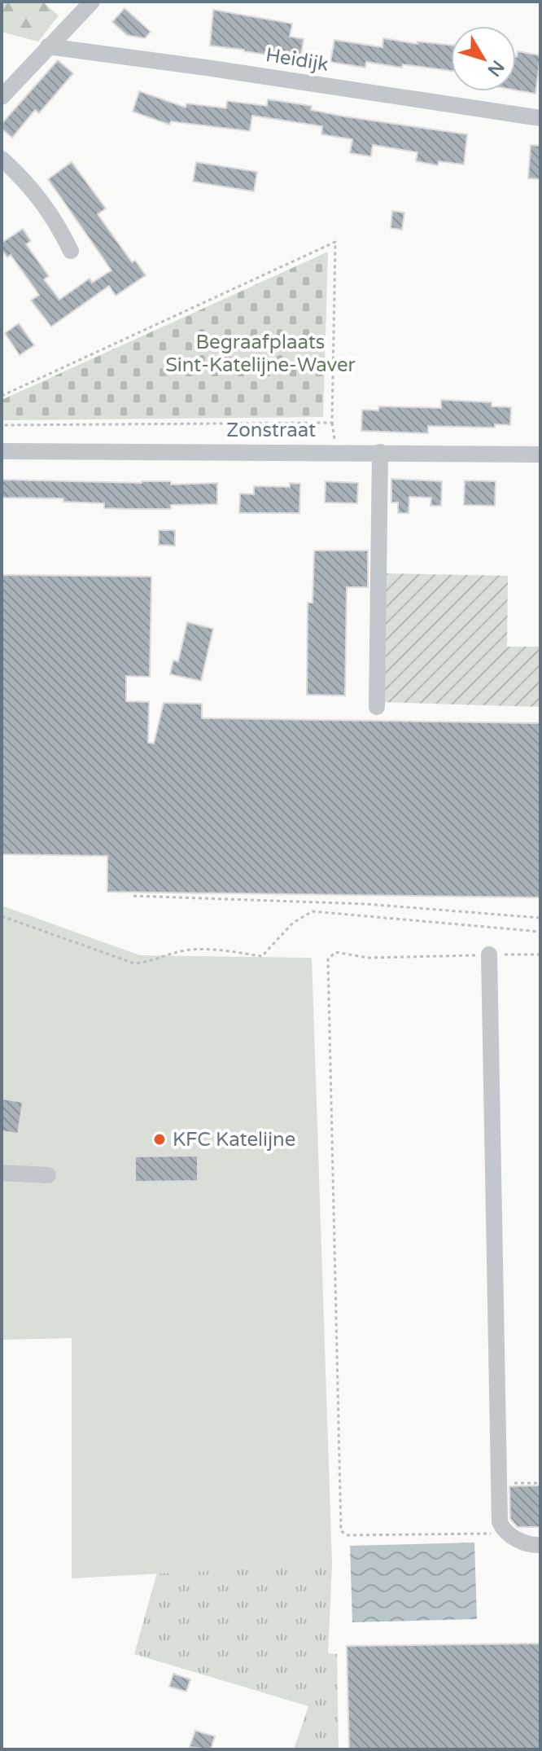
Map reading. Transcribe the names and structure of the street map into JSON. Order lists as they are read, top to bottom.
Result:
{
  "streets": {
    "street": ["Heidijk", "Zonstraat"]
  },
  "parks": ["Begraafplaats Sint-Katelijne-Waver"],
  "places": ["KFC Katelijne"],
  "north": "bottom right"
}
